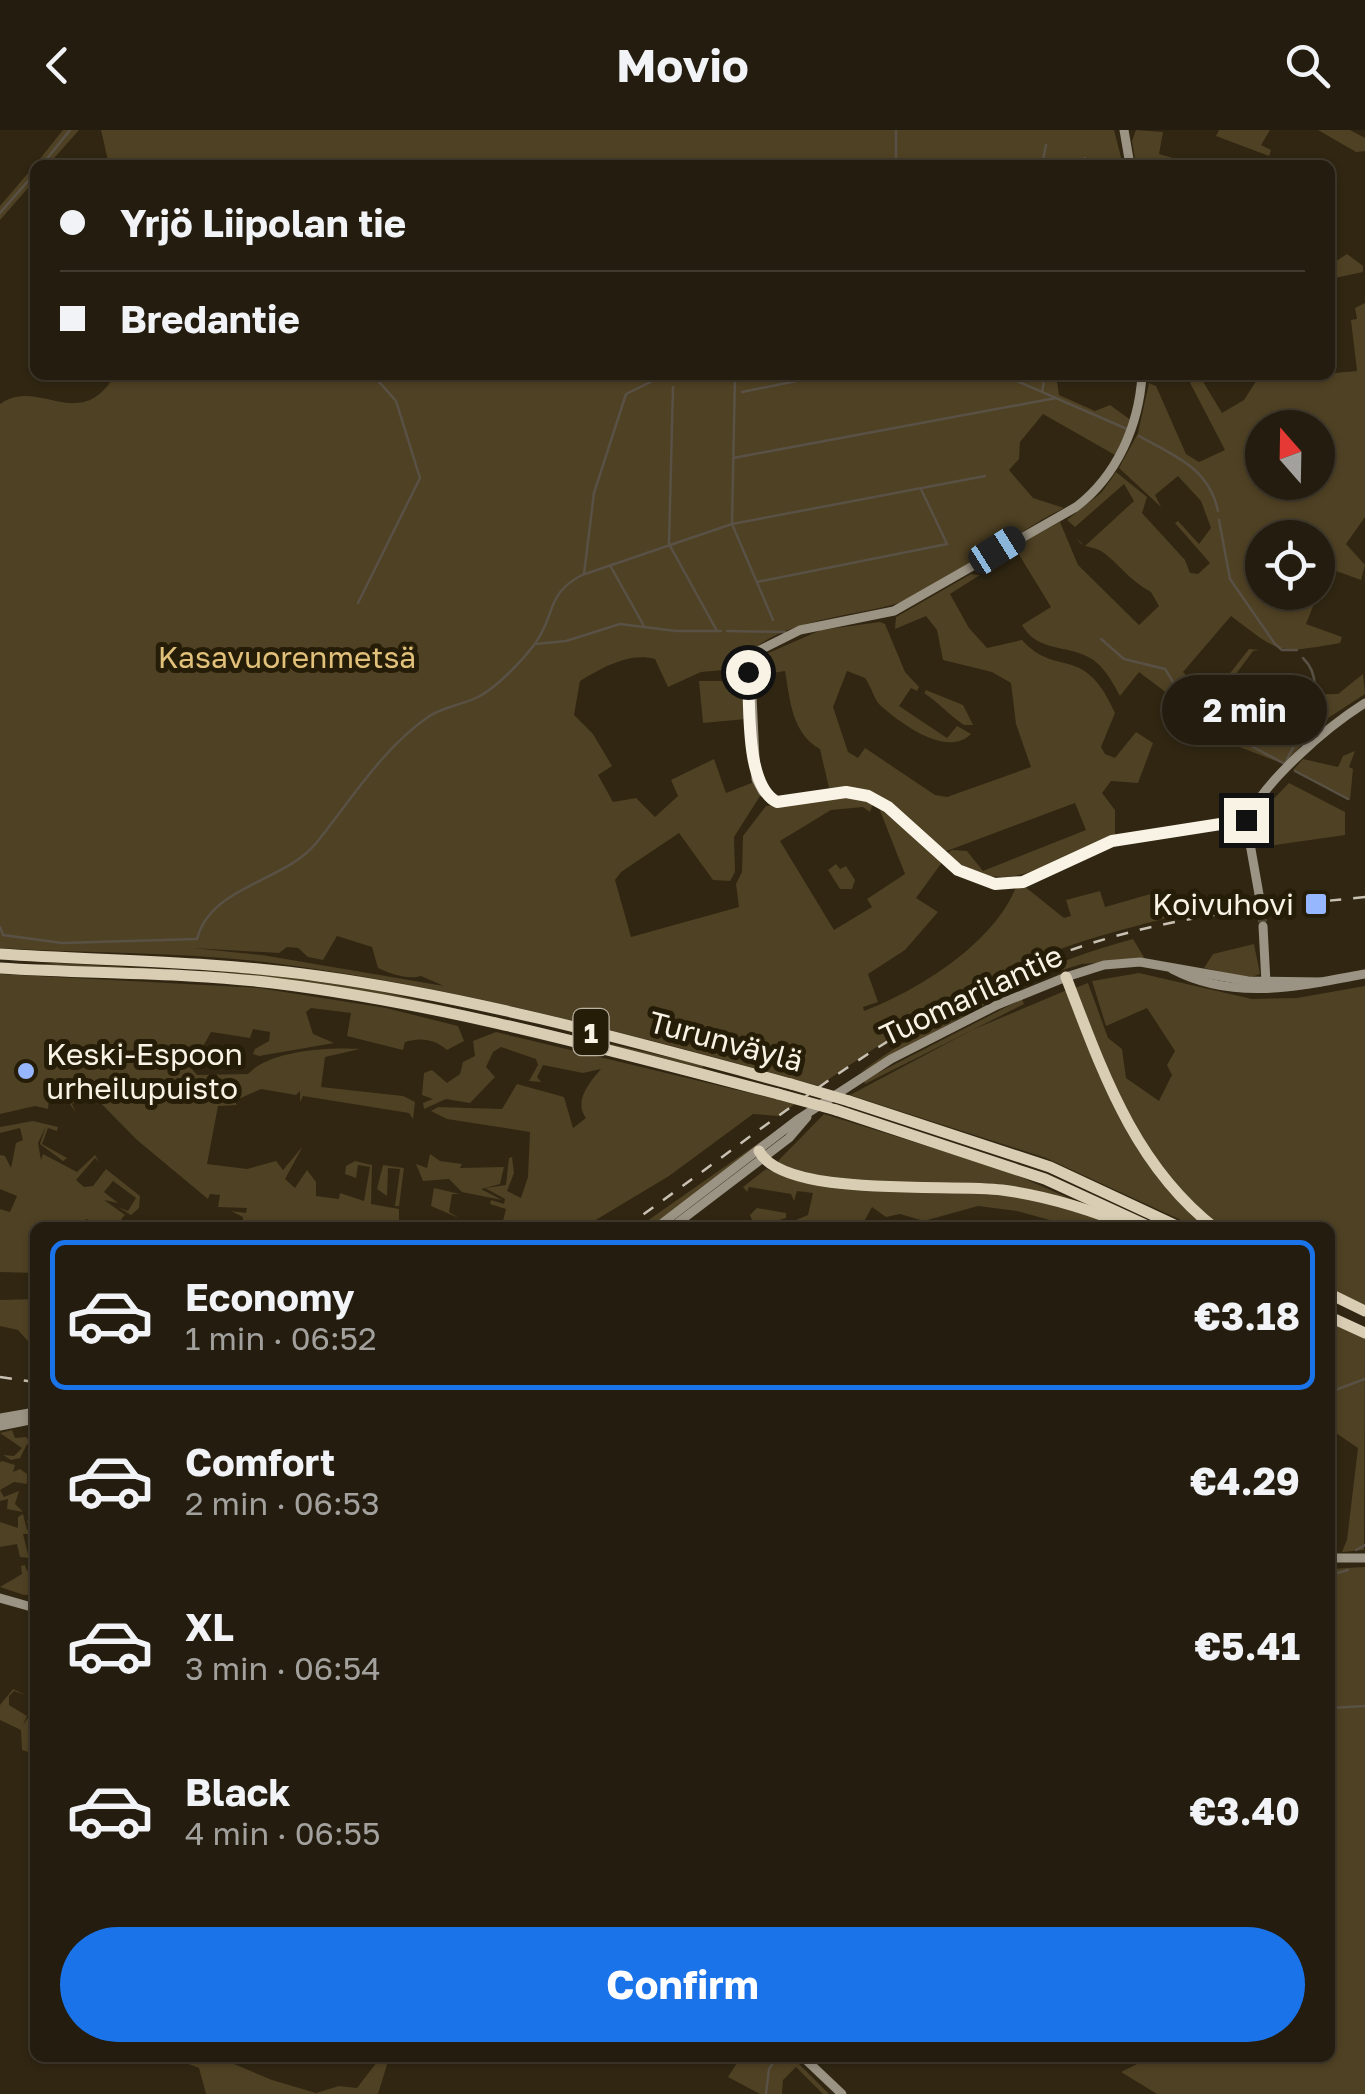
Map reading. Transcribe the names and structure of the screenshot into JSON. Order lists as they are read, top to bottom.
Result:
{
  "streets": {
    "highway": ["1", "Turunväylä"],
    "street": ["Tuomarilantie"]
  },
  "parks": ["Kasavuorenmetsä"],
  "places": {
    "transit": ["Koivuhovi"],
    "other": ["Keski-Espoon urheilupuisto"]
  },
  "north": "top",
  "page": {
    "header": "Movio",
    "banner": ["Yrjö Liipolan tie", "Bredantie"],
    "bubble": "2 min",
    "list": [
      {
        "name": "Economy",
        "note": "1 min · 06:52",
        "value": "€3.18"
      },
      {
        "name": "Comfort",
        "note": "2 min · 06:53",
        "value": "€4.29"
      },
      {
        "name": "XL",
        "note": "3 min · 06:54",
        "value": "€5.41"
      },
      {
        "name": "Black",
        "note": "4 min · 06:55",
        "value": "€3.40"
      }
    ],
    "buttons": "Confirm"
  }
}
